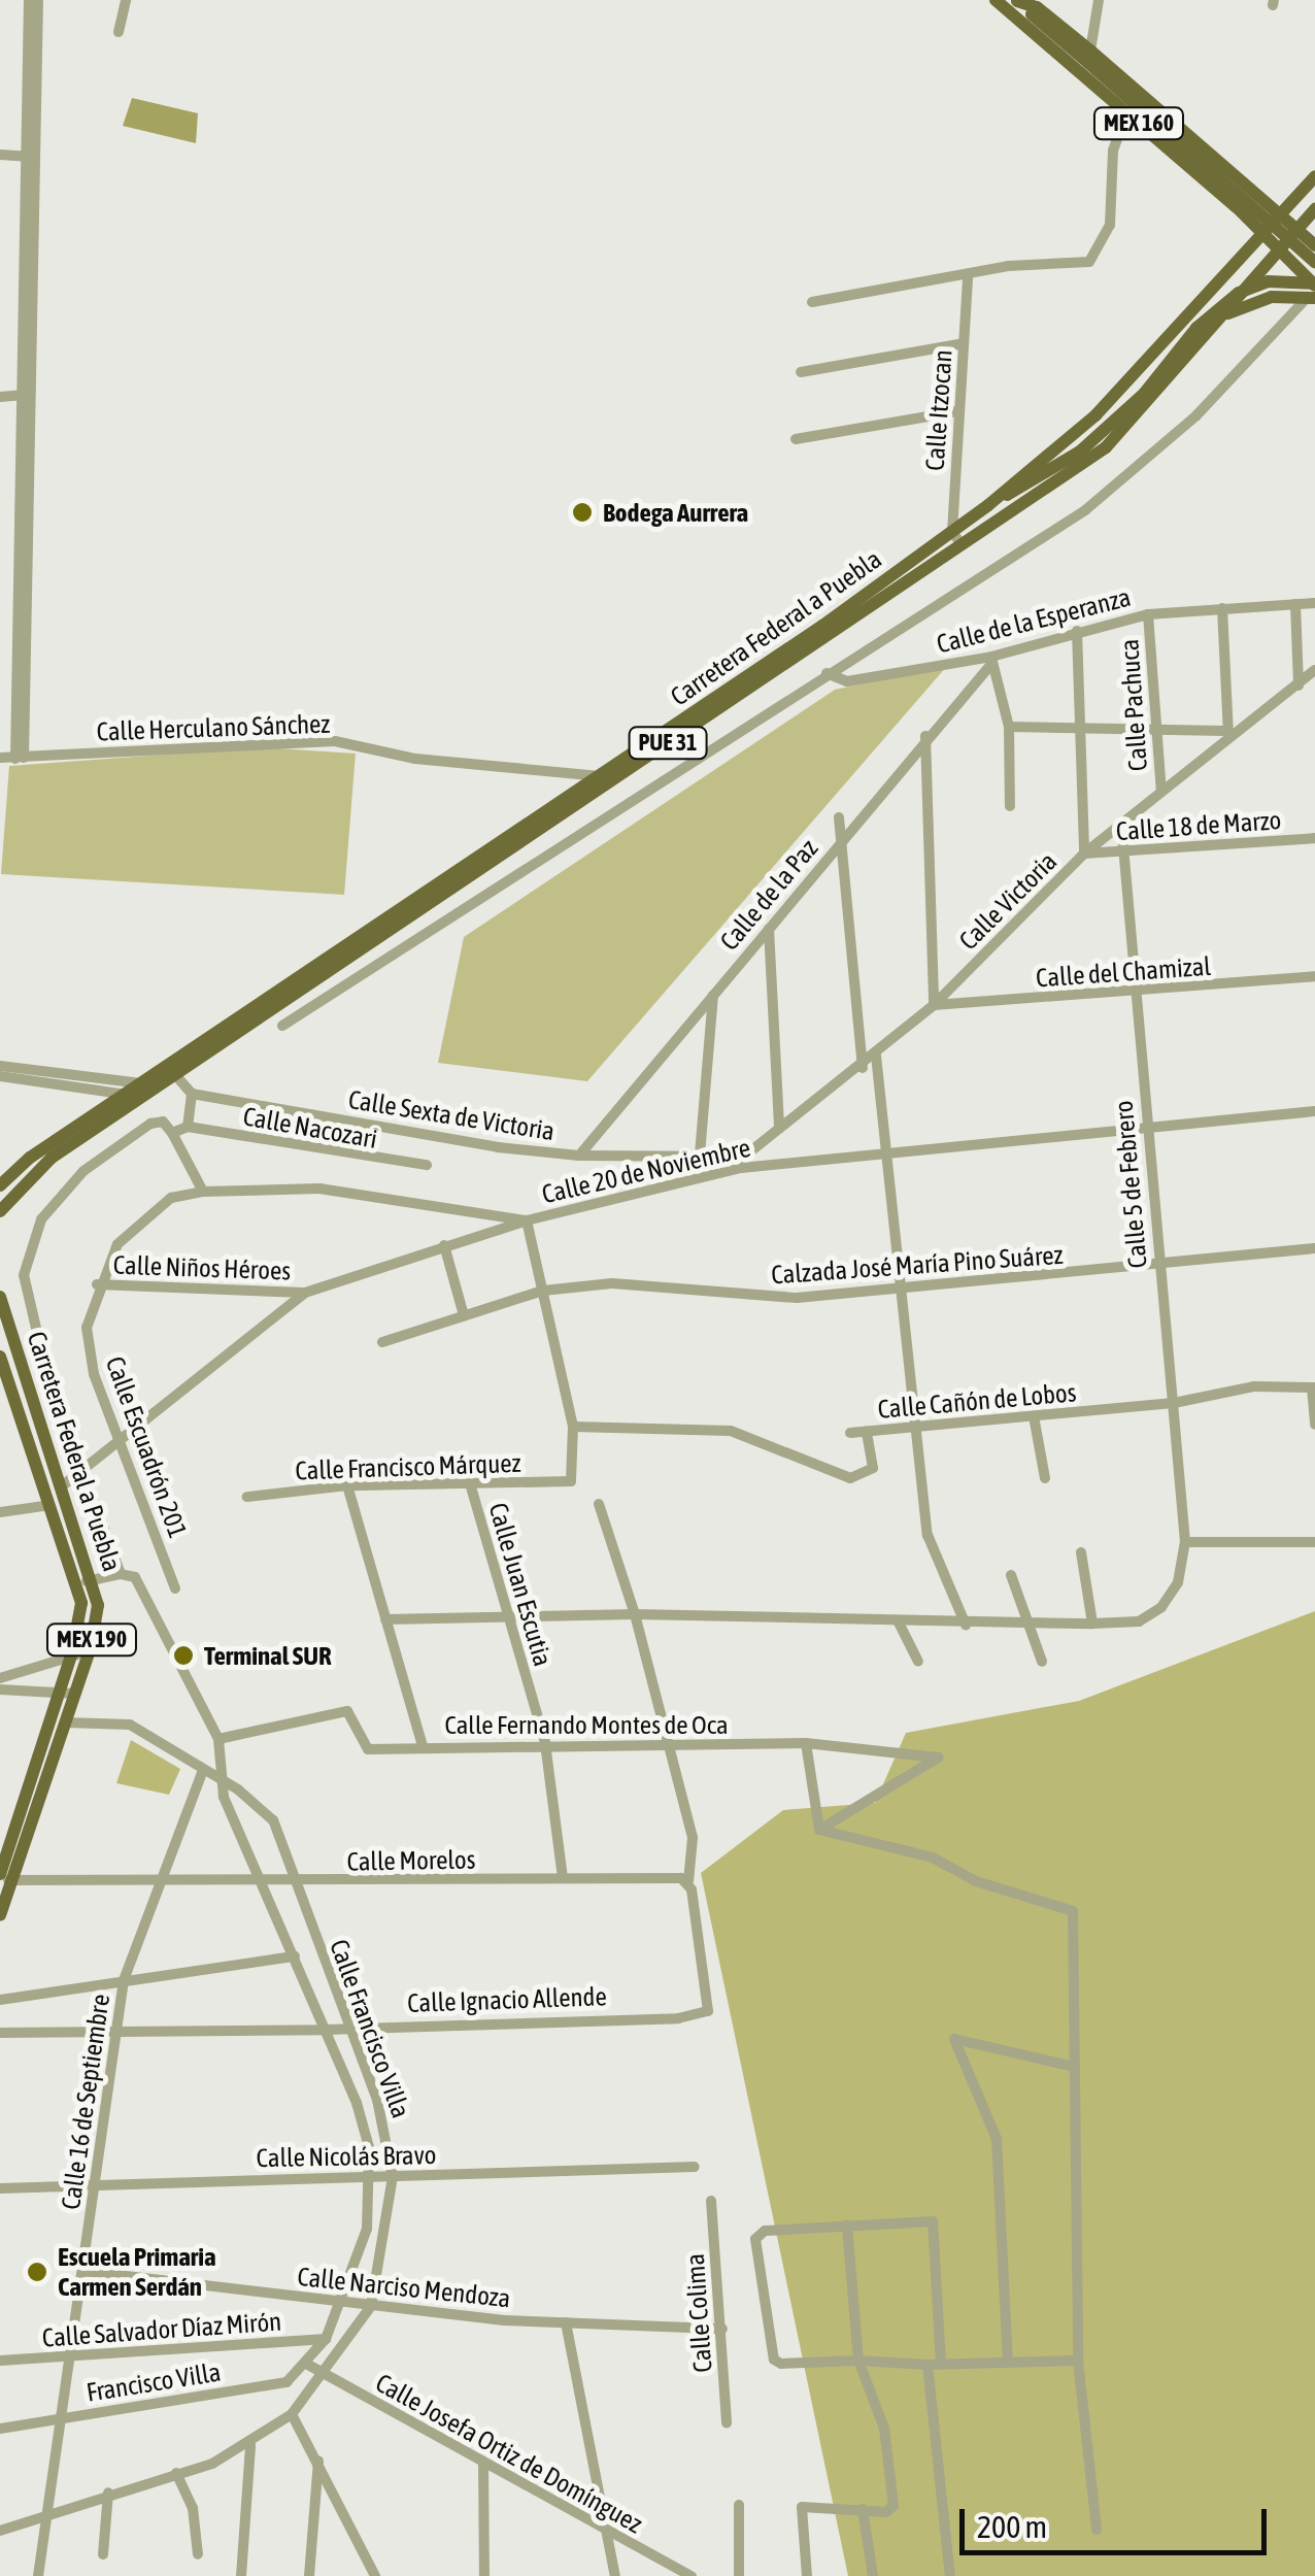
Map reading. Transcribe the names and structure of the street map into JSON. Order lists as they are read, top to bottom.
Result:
{
  "streets": {
    "main road": [
      "MEX 160",
      "Carretera Federal a Puebla",
      "PUE 31",
      "MEX 190"
    ],
    "street": [
      "Calle Itzocan",
      "Calle de la Esperanza",
      "Calle Pachuca",
      "Calle Herculano Sánchez",
      "Calle 18 de Marzo",
      "Calle de la Paz",
      "Calle Victoria",
      "Calle del Chamizal",
      "Calle Sexta de Victoria",
      "Calle Nacozari",
      "Calle 20 de Noviembre",
      "Calle 5 de Febrero",
      "Calzada José María Pino Suárez",
      "Calle Niños Héroes",
      "Calle Cañón de Lobos",
      "Calle Escuadrón 201",
      "Calle Francisco Márquez",
      "Calle Juan Escutia",
      "Calle Fernando Montes de Oca",
      "Calle Morelos",
      "Calle Ignacio Allende",
      "Calle Francisco Villa",
      "Calle 16 de Septiembre",
      "Calle Nicolás Bravo",
      "Calle Narciso Mendoza",
      "Calle Colima",
      "Calle Salvador Díaz Mirón",
      "Francisco Villa",
      "Calle Josefa Ortiz de Domínguez"
    ]
  },
  "crossings": [
    ["MEX 160", "Carretera Federal a Puebla"],
    ["Calle Itzocan", "Carretera Federal a Puebla"],
    ["Calle de la Esperanza", "Calle Pachuca"],
    ["Calle de la Esperanza", "Calle de la Paz"],
    ["Carretera Federal a Puebla", "Calle Herculano Sánchez"],
    ["Carretera Federal a Puebla", "Calle 20 de Noviembre"],
    ["Carretera Federal a Puebla", "Calle Morelos"],
    ["Carretera Federal a Puebla", "Calle Francisco Villa"],
    ["Calle Pachuca", "Calle Victoria"],
    ["Calle 18 de Marzo", "Calle Victoria"],
    ["Calle 18 de Marzo", "Calle 5 de Febrero"],
    ["Calle de la Paz", "Calle Sexta de Victoria"],
    ["Calle Victoria", "Calle del Chamizal"],
    ["Calle Victoria", "Calle Sexta de Victoria"],
    ["Calle Victoria", "Calle 20 de Noviembre"],
    ["Calle Victoria", "Calle 5 de Febrero"],
    ["Calle del Chamizal", "Calle 5 de Febrero"],
    ["Calle Sexta de Victoria", "Calle 20 de Noviembre"],
    ["Calle 20 de Noviembre", "Calle 5 de Febrero"],
    ["Calle 20 de Noviembre", "Calle Niños Héroes"],
    ["Calle 20 de Noviembre", "Calle Escuadrón 201"],
    ["Calle 5 de Febrero", "Calzada José María Pino Suárez"],
    ["Calle 5 de Febrero", "Calle Cañón de Lobos"],
    ["Calle 5 de Febrero", "Calle Juan Escutia"],
    ["Calle Niños Héroes", "Calle Escuadrón 201"],
    ["Calle Cañón de Lobos", "Calle Francisco Márquez"],
    ["Calle Francisco Márquez", "Calle Juan Escutia"],
    ["Calle Juan Escutia", "Calle Fernando Montes de Oca"],
    ["Calle Juan Escutia", "Calle Morelos"],
    ["Calle Morelos", "Calle Ignacio Allende"],
    ["Calle Morelos", "Calle Francisco Villa"],
    ["Calle Morelos", "Calle 16 de Septiembre"],
    ["Calle Ignacio Allende", "Calle Francisco Villa"],
    ["Calle Ignacio Allende", "Calle 16 de Septiembre"],
    ["Calle Francisco Villa", "Calle 16 de Septiembre"],
    ["Calle Francisco Villa", "Calle Nicolás Bravo"],
    ["Calle Francisco Villa", "Calle Narciso Mendoza"],
    ["Calle Francisco Villa", "Calle Salvador Díaz Mirón"],
    ["Calle Francisco Villa", "Francisco Villa"],
    ["Calle Francisco Villa", "Calle Josefa Ortiz de Domínguez"],
    ["Calle 16 de Septiembre", "Calle Nicolás Bravo"],
    ["Calle 16 de Septiembre", "Calle Narciso Mendoza"],
    ["Calle 16 de Septiembre", "Calle Salvador Díaz Mirón"],
    ["Calle 16 de Septiembre", "Francisco Villa"],
    ["Calle Narciso Mendoza", "Calle Colima"],
    ["Francisco Villa", "Calle Josefa Ortiz de Domínguez"]
  ],
  "places": ["Bodega Aurrera", "Terminal SUR", "Escuela Primaria Carmen Serdán"],
  "scale_bar": "200 m"
}
